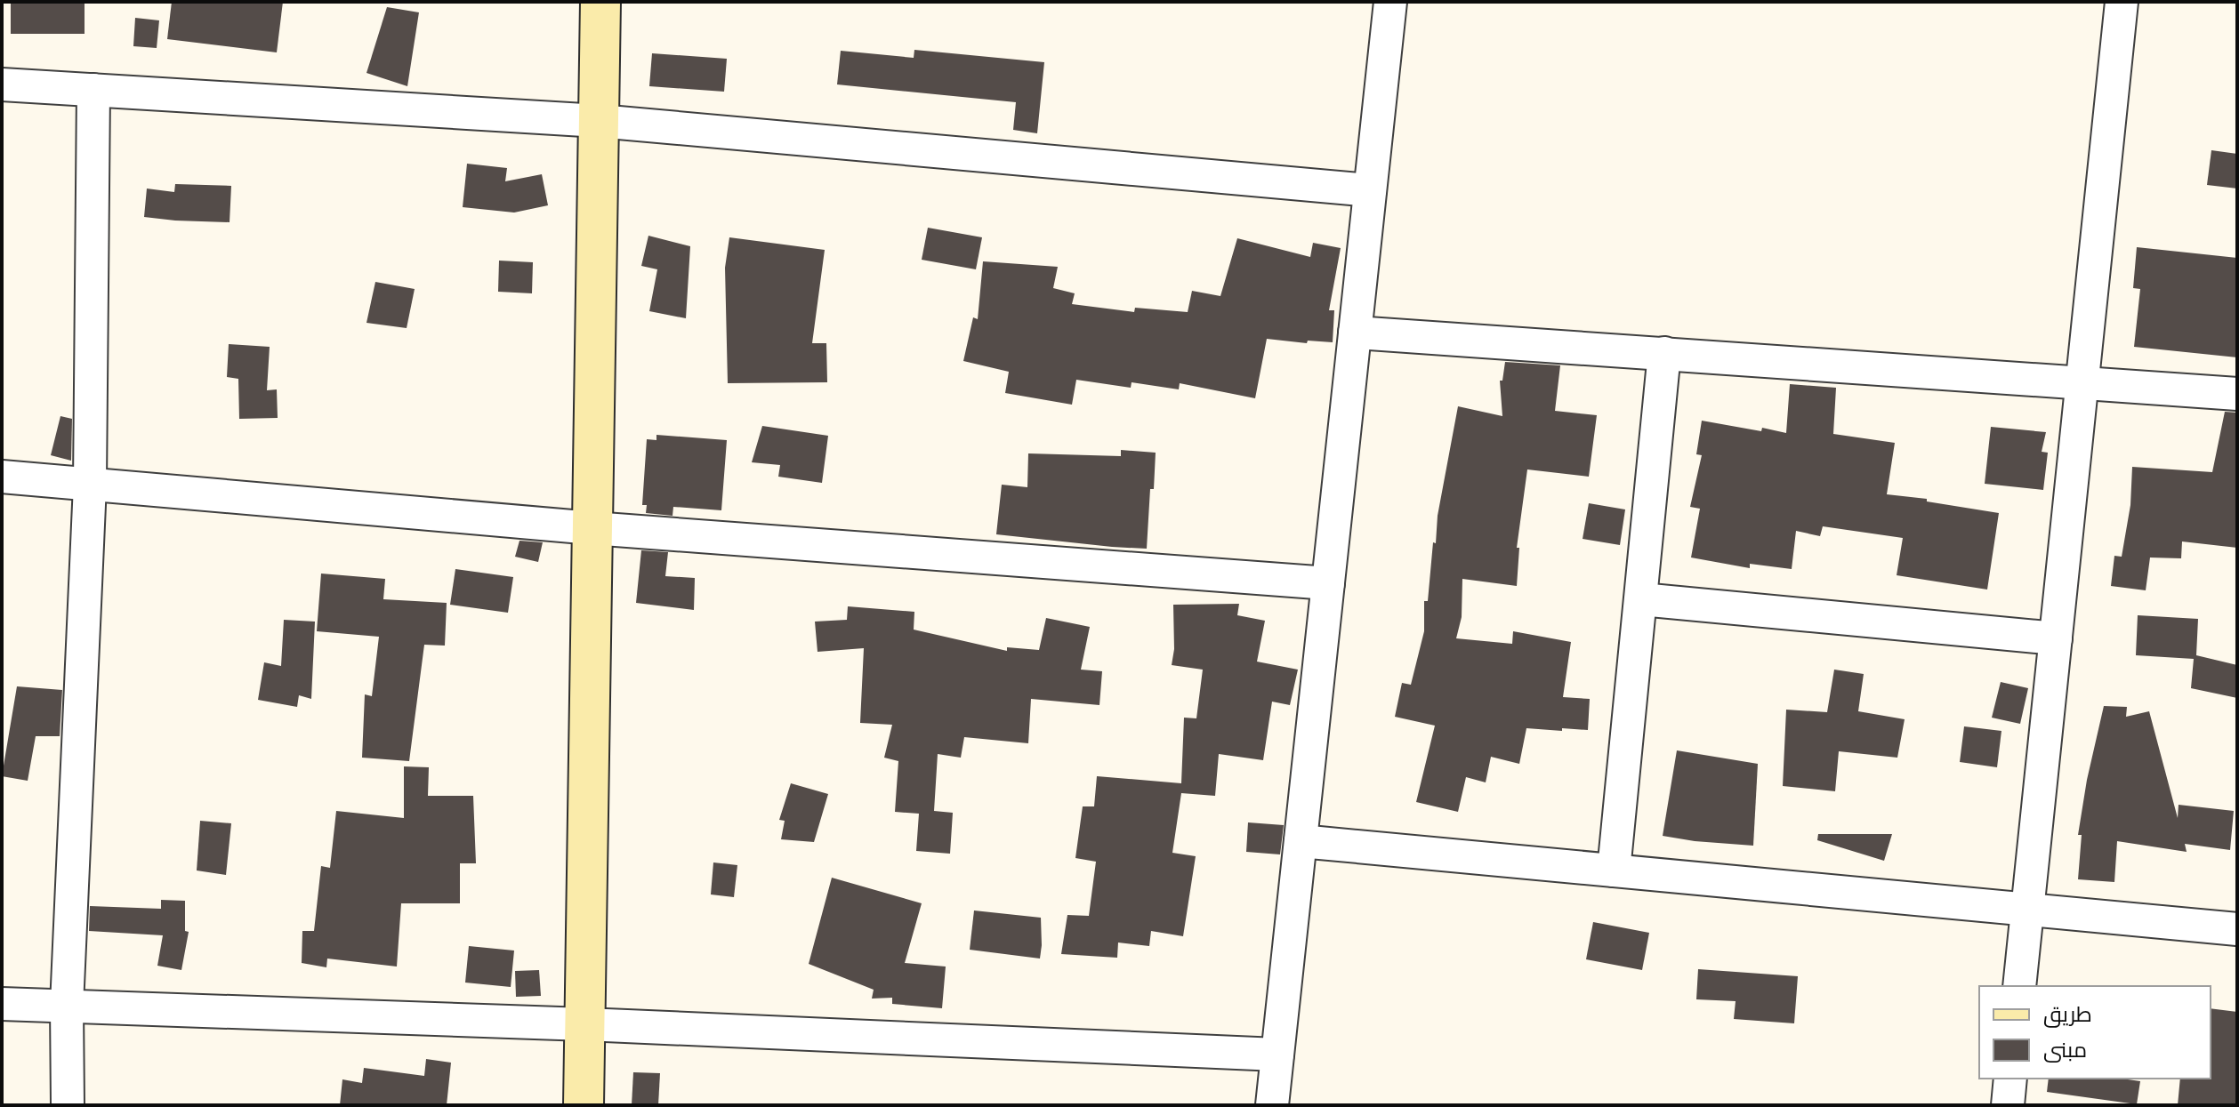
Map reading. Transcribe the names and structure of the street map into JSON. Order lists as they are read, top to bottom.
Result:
{
  "legend": ["طريق", "مبنى"]
}
